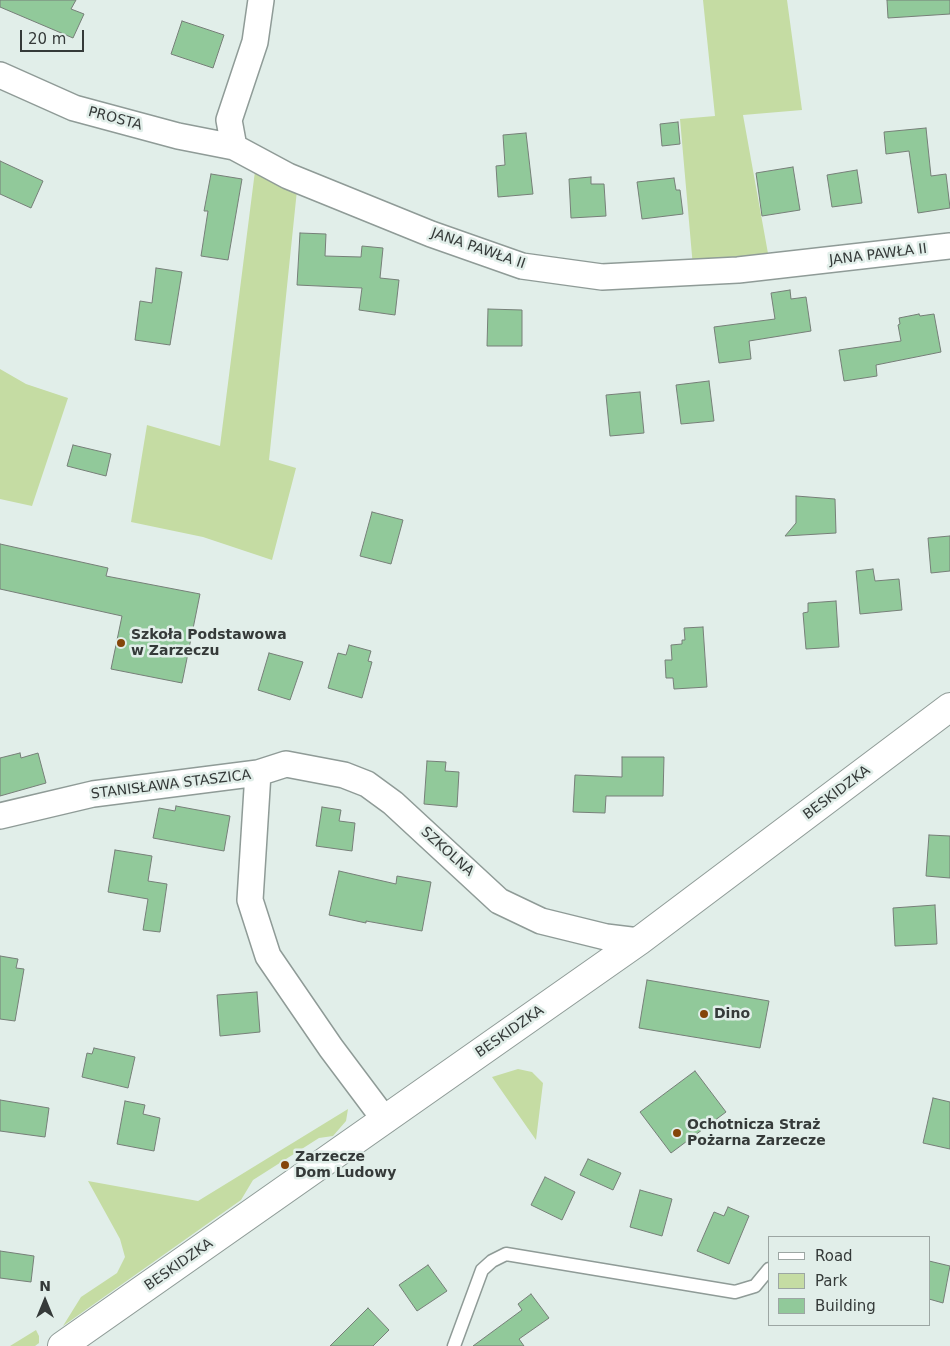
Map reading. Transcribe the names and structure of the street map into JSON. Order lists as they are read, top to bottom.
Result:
{
  "streets": {
    "street": [
      "PROSTA",
      "JANA PAWŁA II",
      "STANISŁAWA STASZICA",
      "BESKIDZKA",
      "SZKOLNA"
    ]
  },
  "crossings": [
    ["PROSTA", "JANA PAWŁA II"],
    ["STANISŁAWA STASZICA", "BESKIDZKA"],
    ["STANISŁAWA STASZICA", "SZKOLNA"],
    ["BESKIDZKA", "SZKOLNA"]
  ],
  "places": [
    "Szkoła Podstawowa w Zarzeczu",
    "Dino",
    "Ochotnicza Straż Pożarna Zarzecze",
    "Zarzecze Dom Ludowy"
  ],
  "legend": ["Road", "Park", "Building"],
  "scale_bar": "20 m",
  "north": "top"
}
